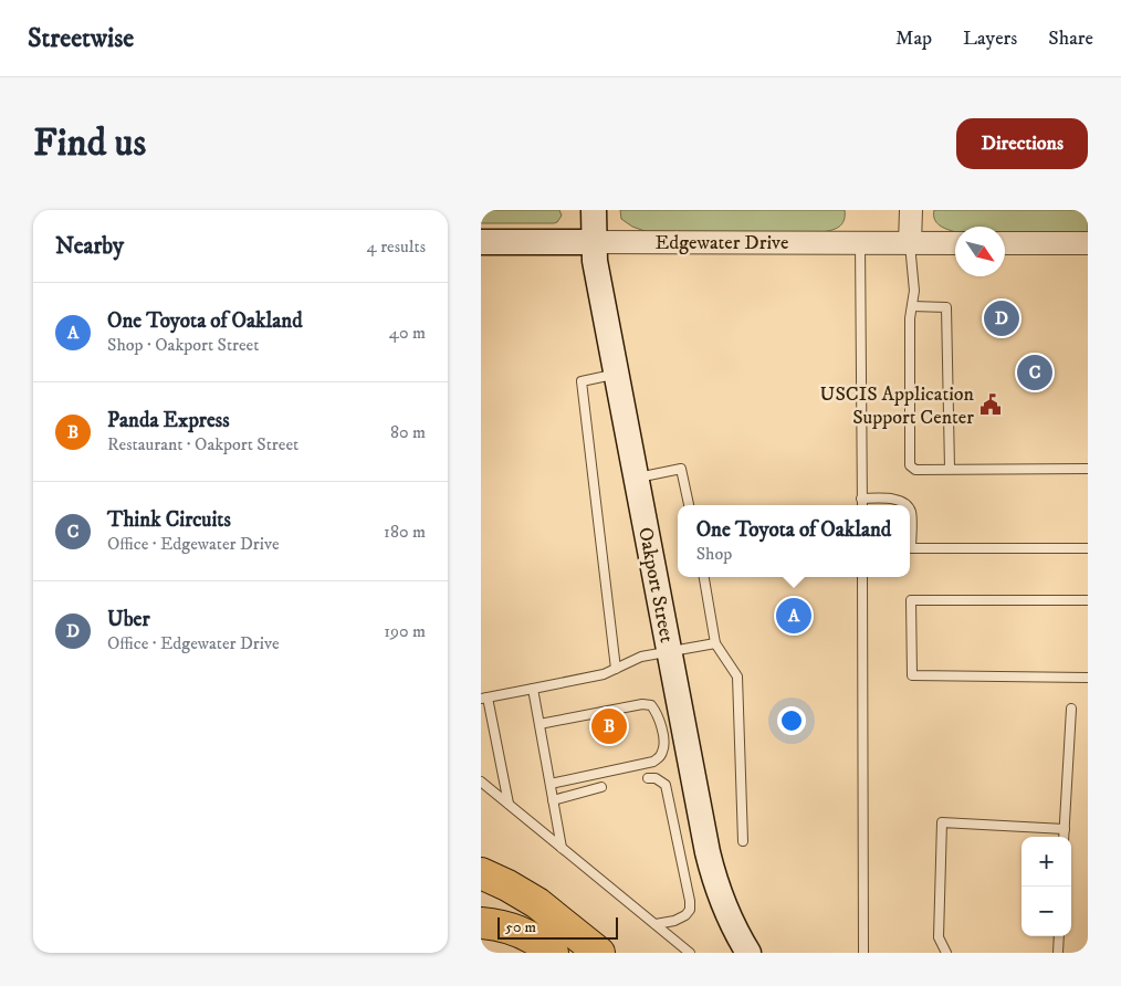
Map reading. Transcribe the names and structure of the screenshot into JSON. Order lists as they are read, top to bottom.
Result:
{
  "streets": {
    "main road": ["Edgewater Drive", "Oakport Street"]
  },
  "crossings": [
    ["Edgewater Drive", "Oakport Street"]
  ],
  "places": {
    "public building": ["USCIS Application Support Center"]
  },
  "scale_bar": "50 m",
  "north": "bottom right",
  "page": {
    "header": "Streetwise",
    "nav": ["Map", "Layers", "Share"],
    "buttons": "Directions",
    "title": "Find us",
    "heading": ["Nearby", "4 results"],
    "list": [
      {
        "mark": "A",
        "name": "One Toyota of Oakland",
        "note": "Shop · Oakport Street",
        "value": "40 m"
      },
      {
        "mark": "B",
        "name": "Panda Express",
        "note": "Restaurant · Oakport Street",
        "value": "80 m"
      },
      {
        "mark": "C",
        "name": "Think Circuits",
        "note": "Office · Edgewater Drive",
        "value": "180 m"
      },
      {
        "mark": "D",
        "name": "Uber",
        "note": "Office · Edgewater Drive",
        "value": "190 m"
      }
    ],
    "pins": [
      "D",
      "C",
      "A",
      "B"
    ],
    "popup": ["One Toyota of Oakland", "Shop"],
    "map_buttons": ["+", "−"],
    "scale": "50 m"
  }
}
